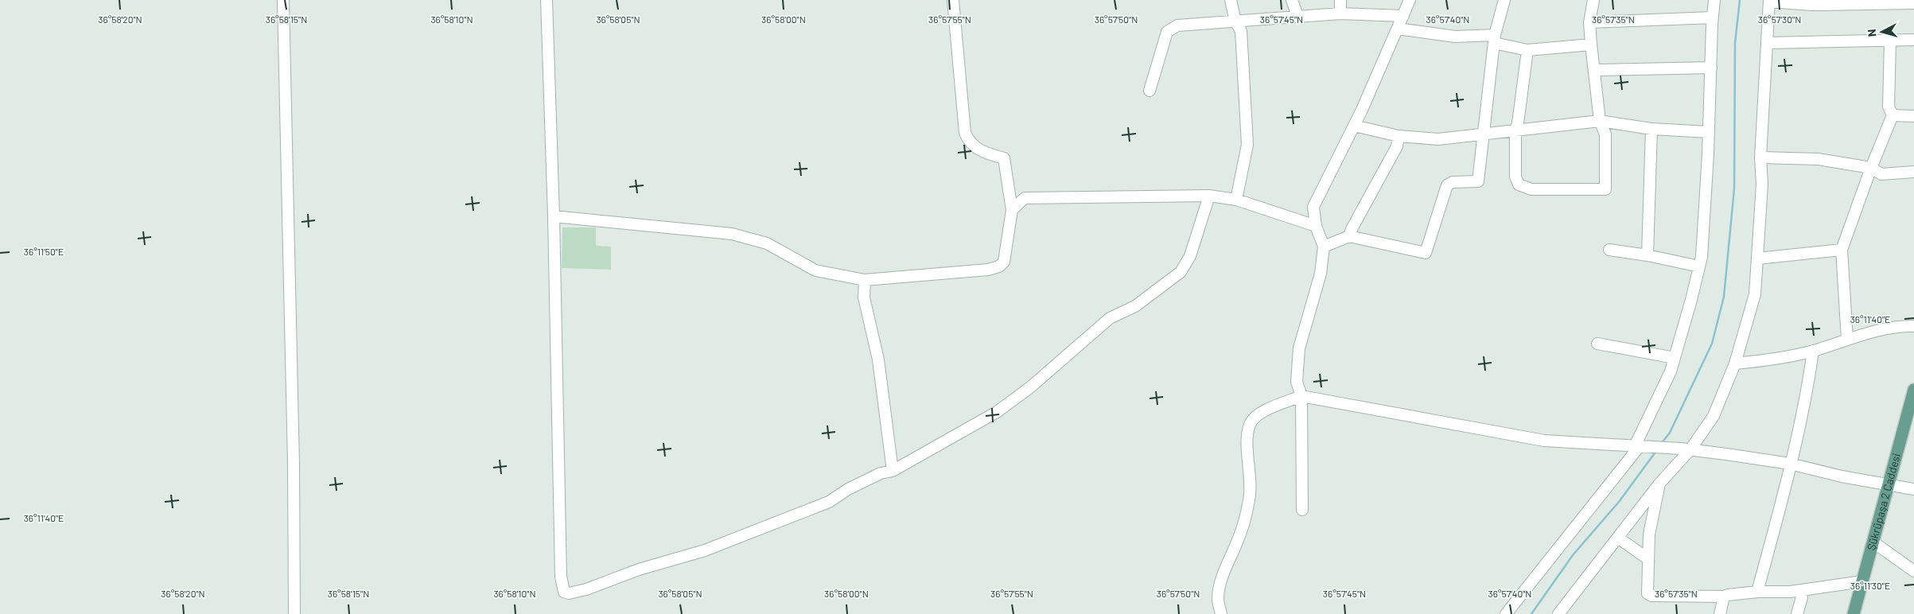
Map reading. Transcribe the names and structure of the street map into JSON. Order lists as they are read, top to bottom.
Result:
{
  "streets": {
    "main road": ["Şükrüpaşa 2 Caddesi"]
  },
  "north": "left",
  "coordinates": [
    "36°58'20\"N",
    "36°58'15\"N",
    "36°58'10\"N",
    "36°58'05\"N",
    "36°58'00\"N",
    "36°57'55\"N",
    "36°57'50\"N",
    "36°57'45\"N",
    "36°57'40\"N",
    "36°57'35\"N",
    "36°57'30\"N",
    "36°11'50\"E",
    "36°11'40\"E",
    "36°11'30\"E"
  ]
}
